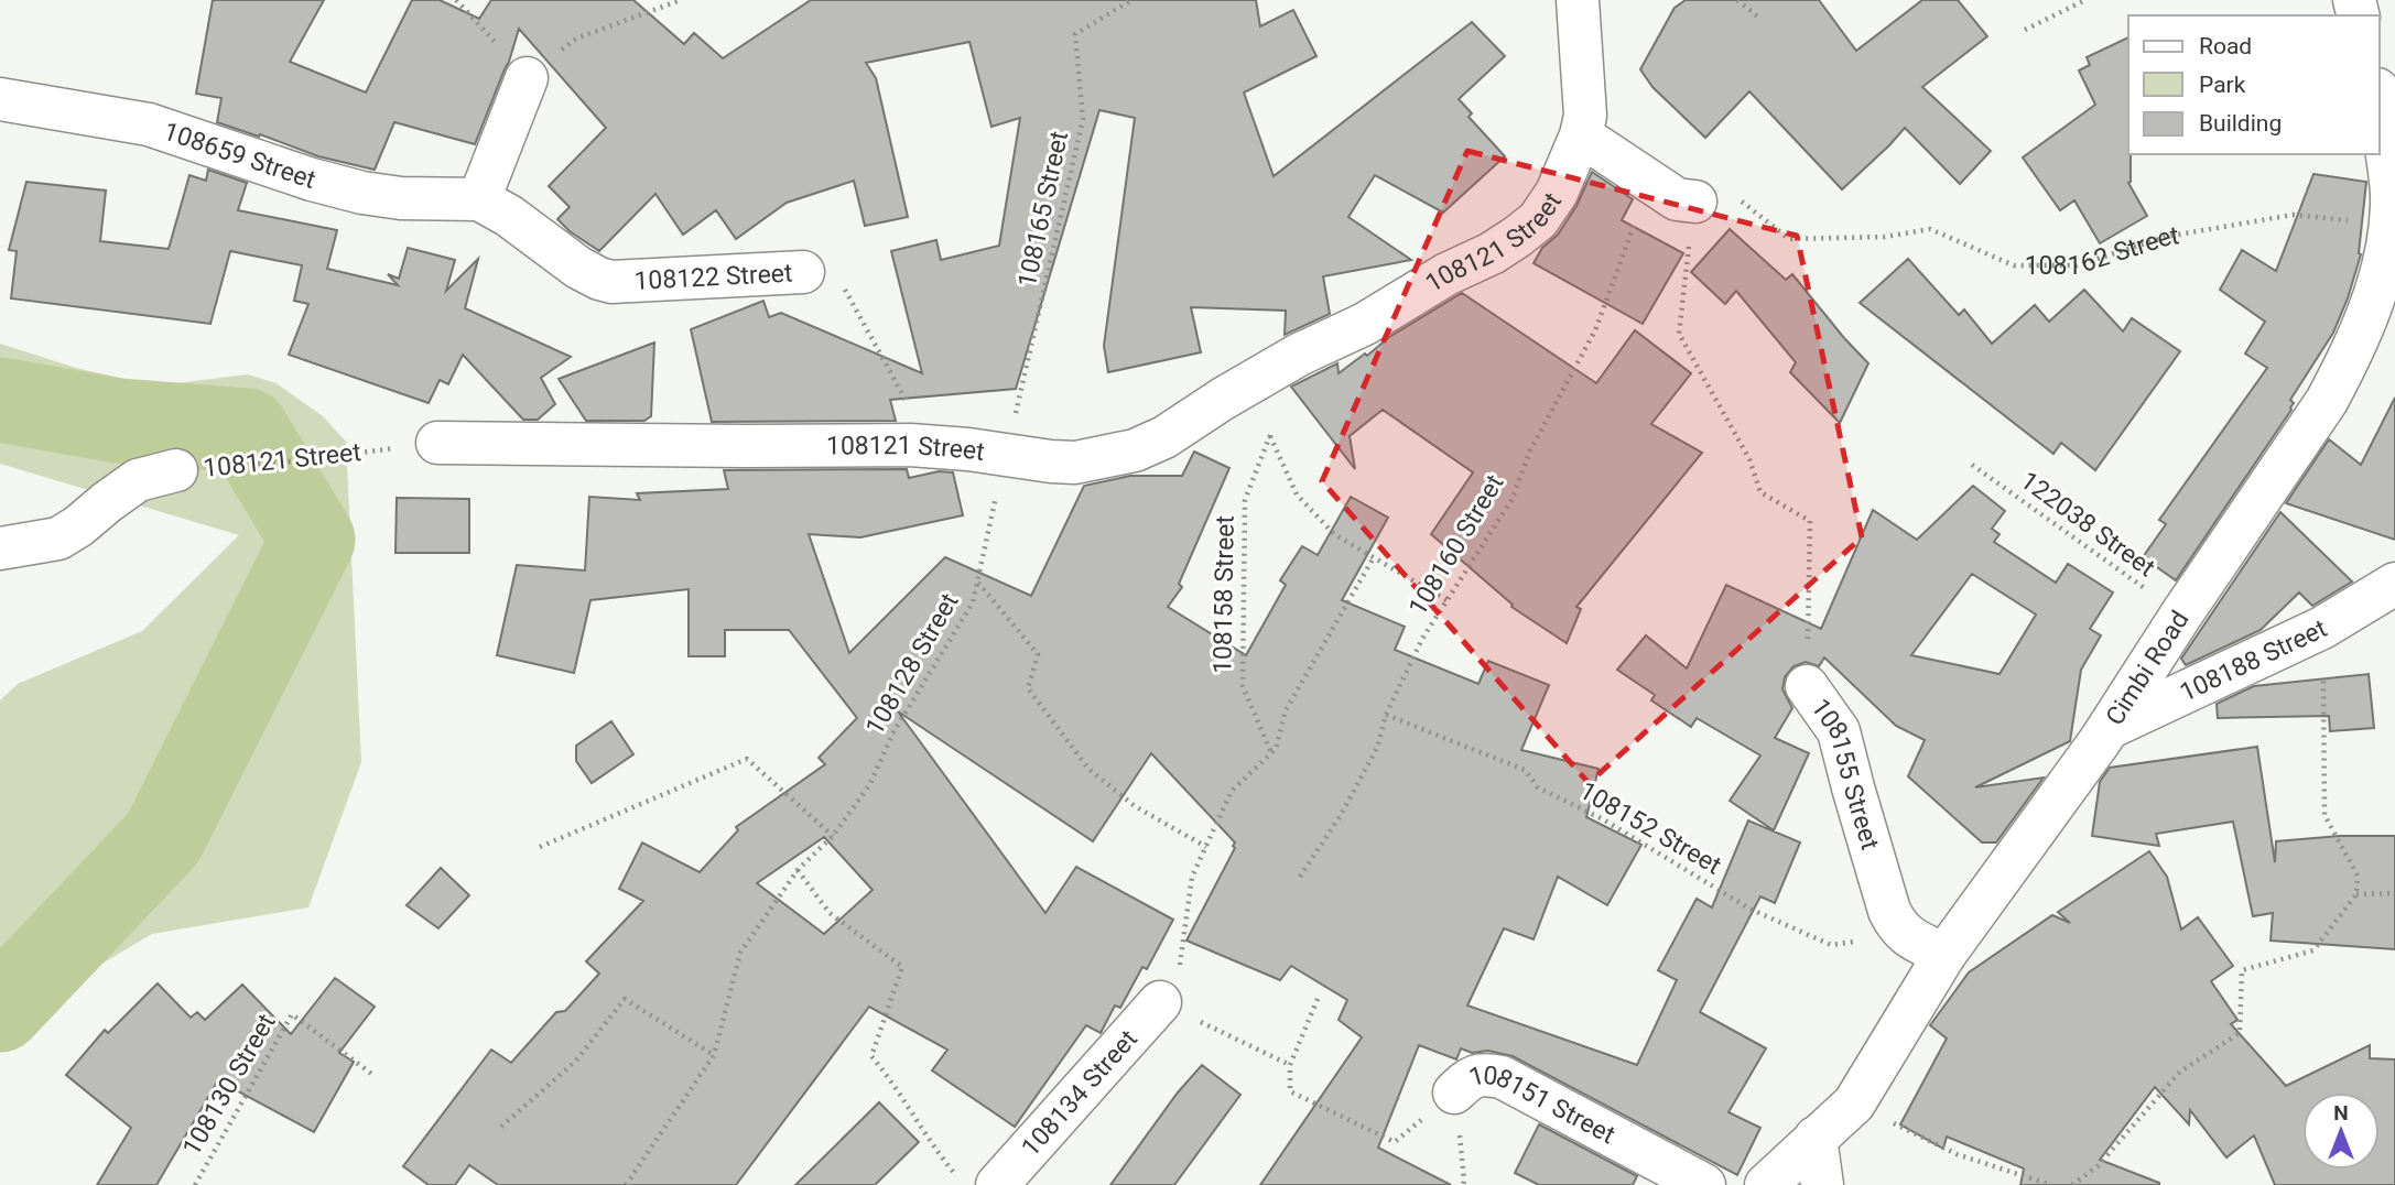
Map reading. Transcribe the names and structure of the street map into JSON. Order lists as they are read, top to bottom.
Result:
{
  "streets": {
    "street": [
      "108659 Street",
      "108121 Street",
      "108122 Street",
      "108188 Street",
      "Cimbi Road",
      "108155 Street",
      "108134 Street",
      "108151 Street"
    ],
    "path": [
      "108165 Street",
      "108162 Street",
      "122038 Street",
      "108160 Street",
      "108158 Street",
      "108128 Street",
      "108152 Street",
      "108130 Street"
    ]
  },
  "crossings": [
    ["108659 Street", "108122 Street"],
    ["108165 Street", "108121 Street"],
    ["108165 Street", "108128 Street"],
    ["108121 Street", "108122 Street"],
    ["108121 Street", "108128 Street"],
    ["108162 Street", "Cimbi Road"],
    ["108162 Street", "108155 Street"],
    ["122038 Street", "Cimbi Road"],
    ["108160 Street", "108152 Street"],
    ["108188 Street", "Cimbi Road"],
    ["108155 Street", "108152 Street"]
  ],
  "legend": ["Road", "Park", "Building"],
  "north": "top"
}
